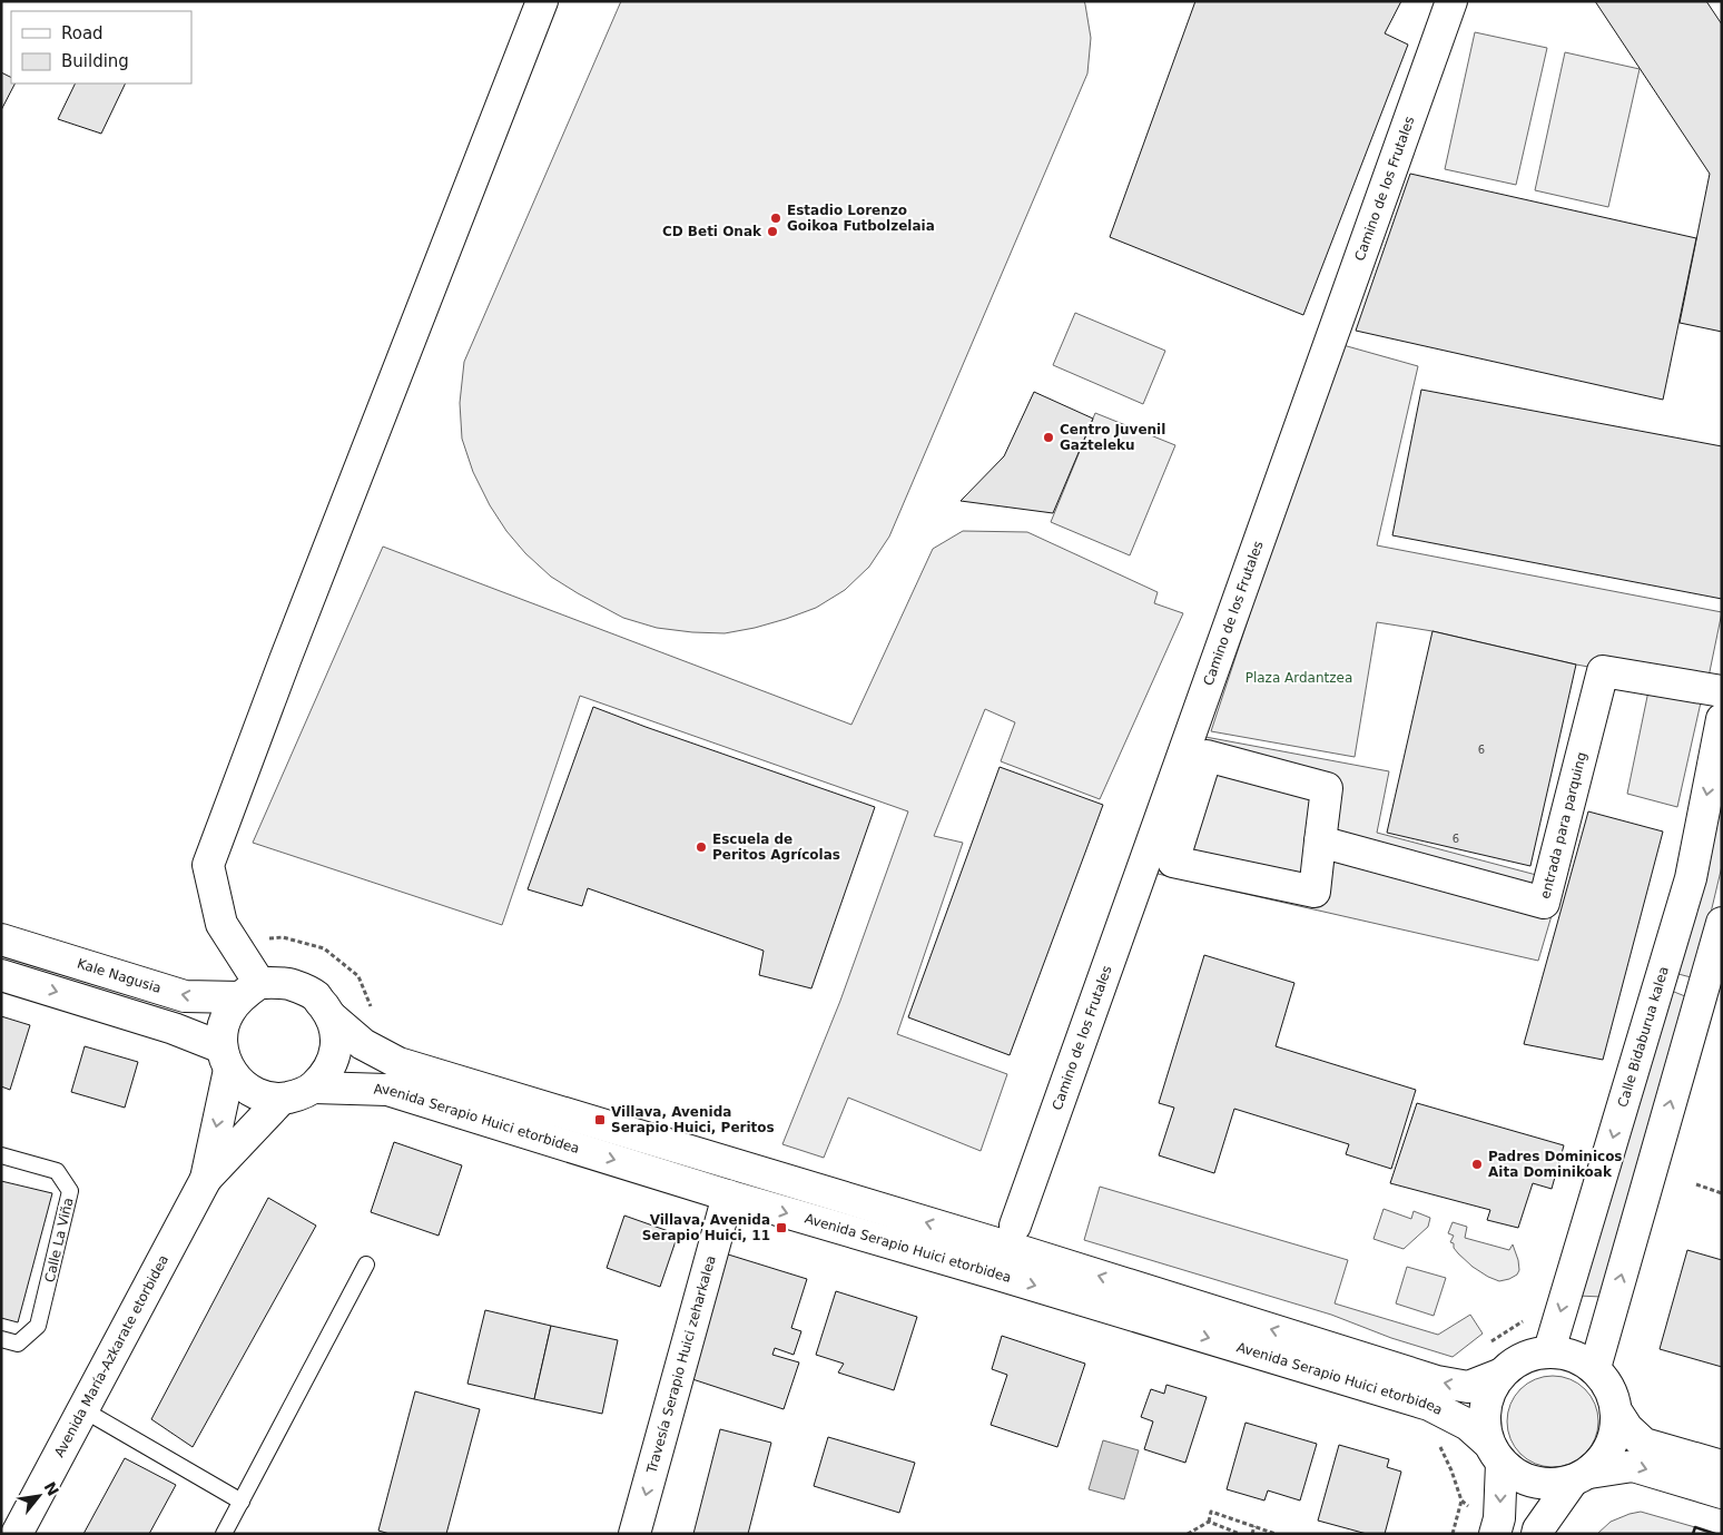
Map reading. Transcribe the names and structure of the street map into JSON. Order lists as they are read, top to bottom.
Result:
{
  "streets": {
    "street": [
      "Camino de los Frutales",
      "entrada para parquing",
      "Kale Nagusia",
      "Calle Bidaburua kalea",
      "Avenida Serapio Huici etorbidea",
      "Avenida María-Azkarate etorbidea",
      "Travesía Serapio Huici zeharkalea"
    ],
    "lane": ["Calle La Viña"]
  },
  "crossings": [
    ["Kale Nagusia", "Avenida Serapio Huici etorbidea"],
    ["Kale Nagusia", "Avenida María-Azkarate etorbidea"],
    ["Calle Bidaburua kalea", "Avenida Serapio Huici etorbidea"],
    ["Avenida Serapio Huici etorbidea", "Avenida María-Azkarate etorbidea"],
    ["Avenida Serapio Huici etorbidea", "Travesía Serapio Huici zeharkalea"]
  ],
  "one_way": ["Travesía Serapio Huici zeharkalea"],
  "parks": ["Plaza Ardantzea"],
  "places": {
    "other": [
      "Estadio Lorenzo Goikoa Futbolzelaia",
      "CD Beti Onak",
      "Centro Juvenil Gazteleku",
      "Escuela de Peritos Agrícolas",
      "Padres Dominicos Aita Dominikoak"
    ],
    "transit": ["Villava, Avenida Serapio Huici, Peritos", "Villava, Avenida Serapio Huici, 11"]
  },
  "house_numbers": ["6", "6"],
  "legend": ["Road", "Building"],
  "north": "top right"
}
